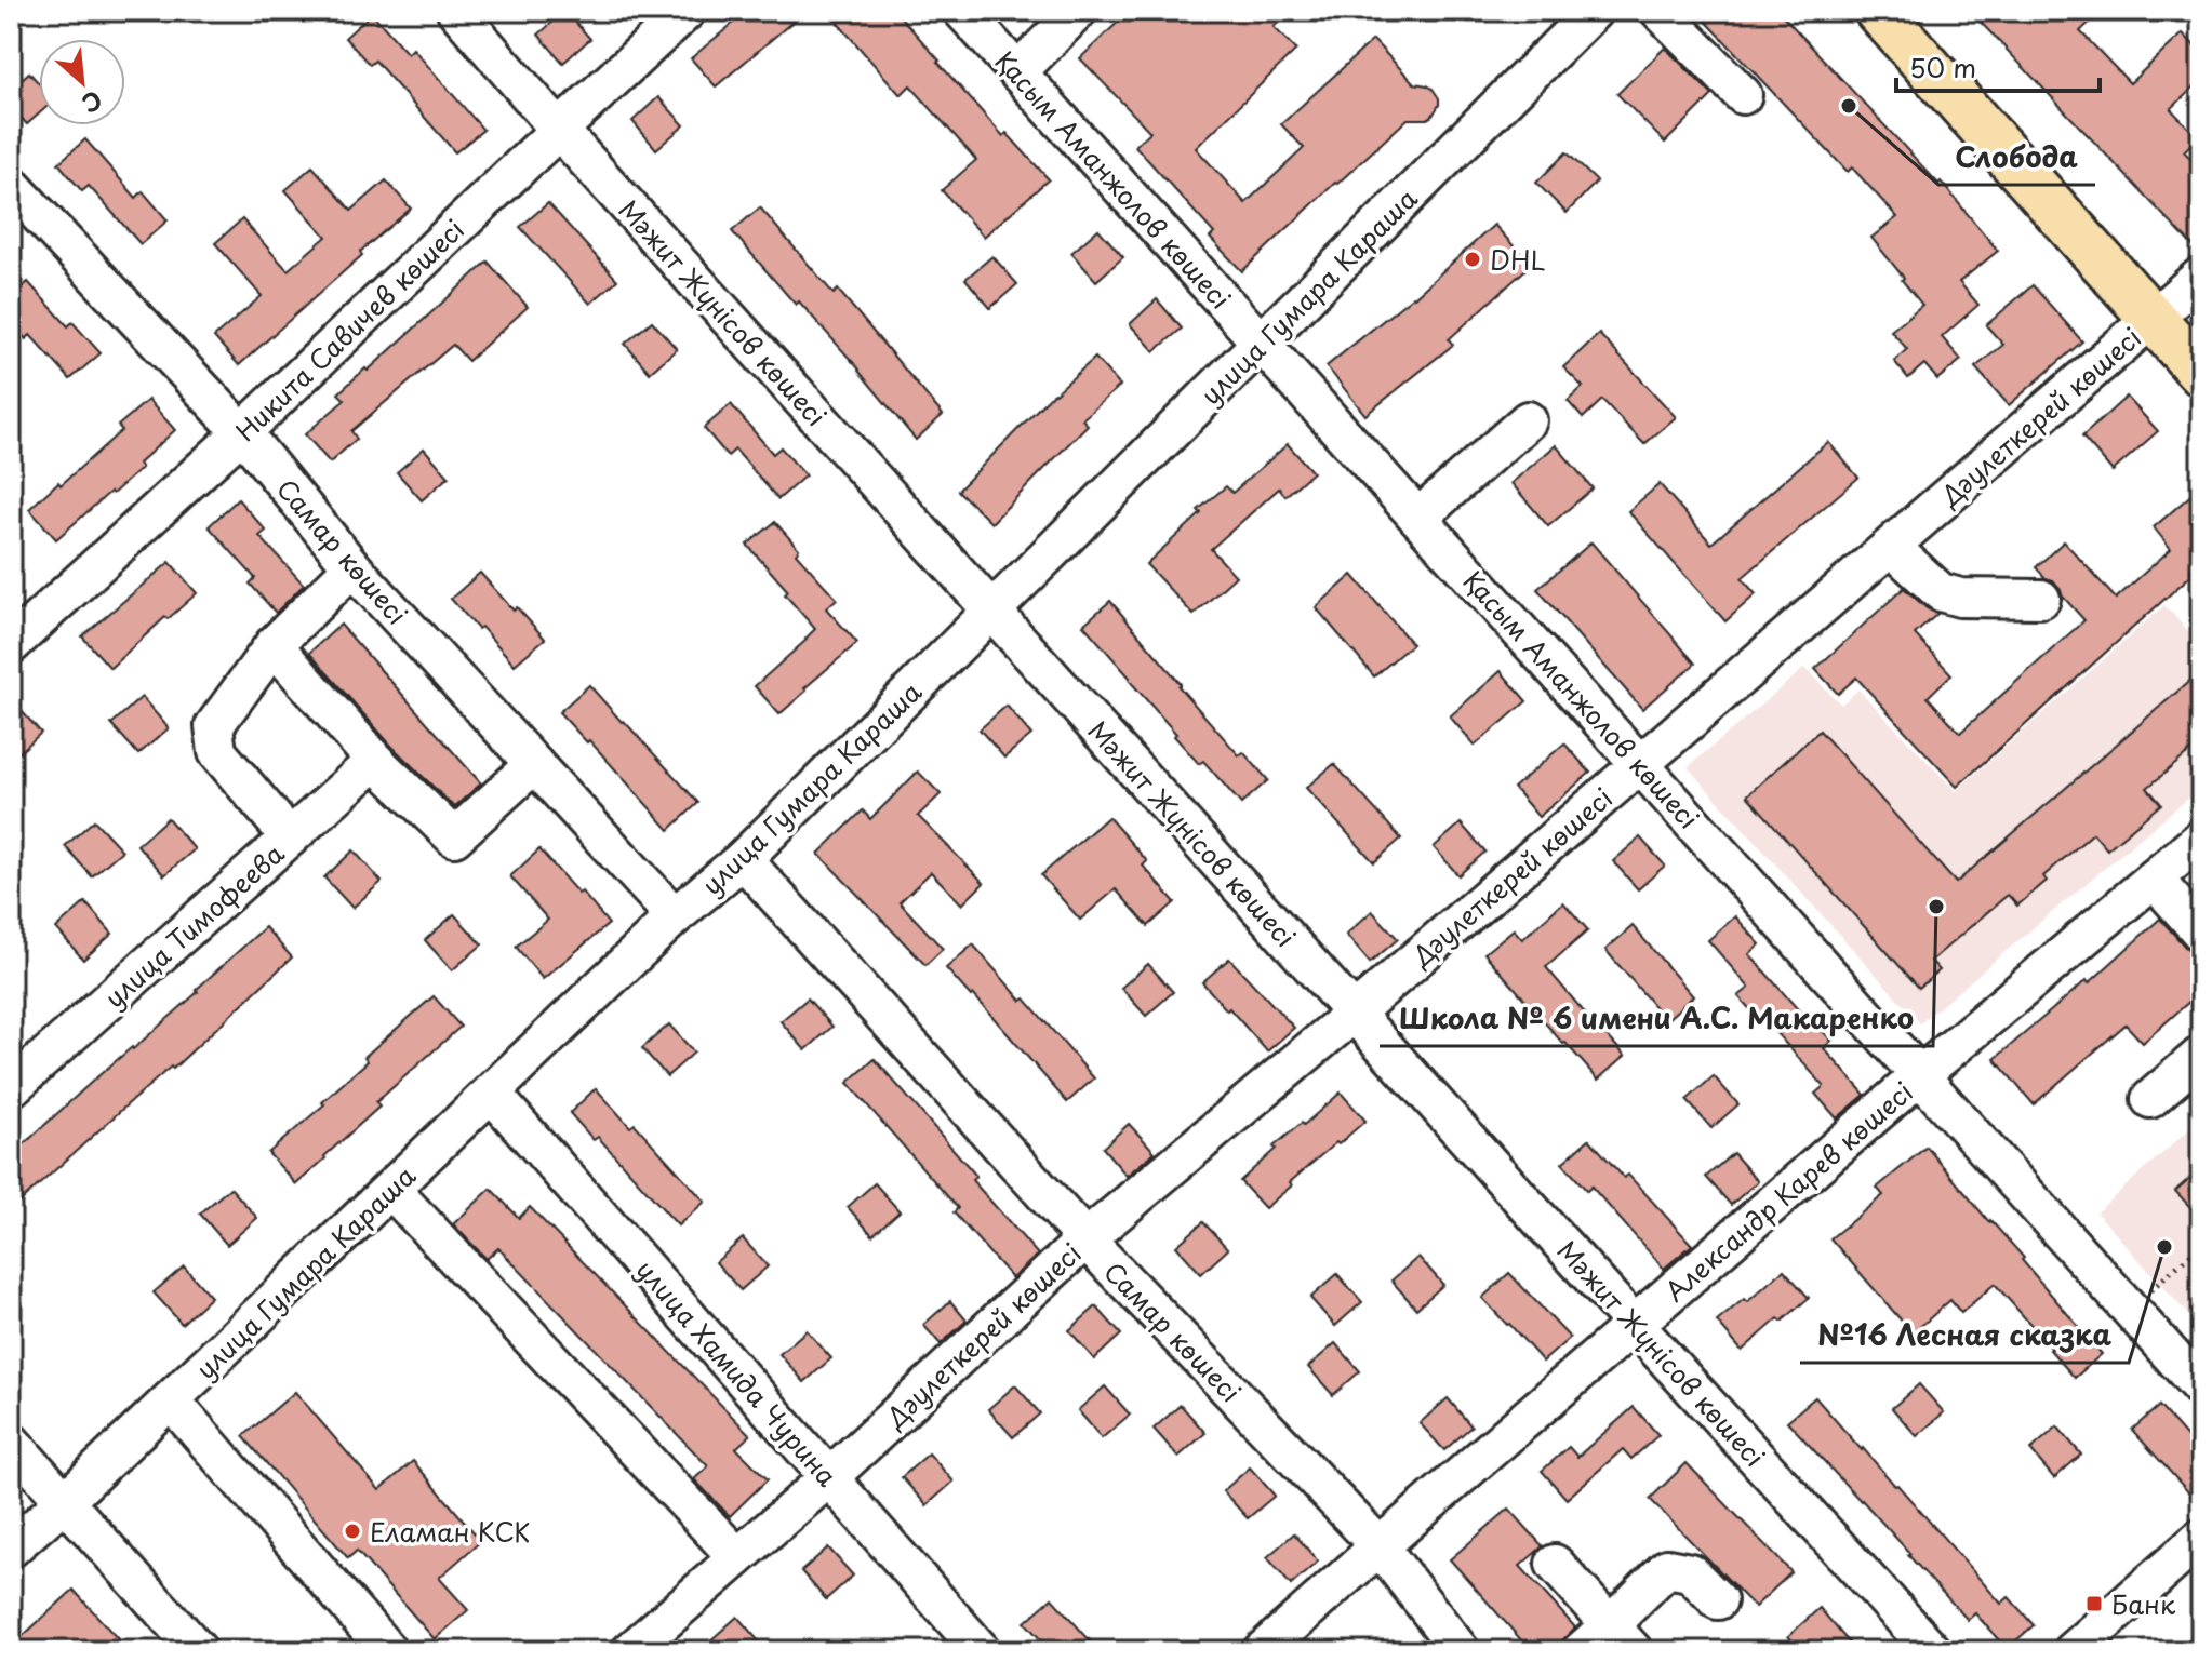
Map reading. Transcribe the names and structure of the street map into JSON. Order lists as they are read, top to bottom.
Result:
{
  "streets": {
    "street": [
      "Қасым Аманжолов көшесі",
      "улица Гумара Караша",
      "Мәжит Жүнісов көшесі",
      "Никита Савичев көшесі",
      "Дәулеткерей көшесі",
      "Самар көшесі",
      "улица Тимофеева",
      "Александр Карев көшесі",
      "улица Хамида Чурина"
    ]
  },
  "crossings": [
    ["Қасым Аманжолов көшесі", "улица Гумара Караша"],
    ["Қасым Аманжолов көшесі", "Дәулеткерей көшесі"],
    ["Қасым Аманжолов көшесі", "Александр Карев көшесі"],
    ["улица Гумара Караша", "Мәжит Жүнісов көшесі"],
    ["улица Гумара Караша", "Самар көшесі"],
    ["улица Гумара Караша", "улица Хамида Чурина"],
    ["Мәжит Жүнісов көшесі", "Никита Савичев көшесі"],
    ["Мәжит Жүнісов көшесі", "Дәулеткерей көшесі"],
    ["Мәжит Жүнісов көшесі", "Александр Карев көшесі"],
    ["Никита Савичев көшесі", "Самар көшесі"],
    ["Дәулеткерей көшесі", "Самар көшесі"],
    ["Дәулеткерей көшесі", "улица Хамида Чурина"],
    ["Самар көшесі", "Александр Карев көшесі"]
  ],
  "places": {
    "other": [
      "Слобода",
      "DHL",
      "Школа № 6 имени А.С. Макаренко",
      "№16 Лесная сказка",
      "Еламан КСК"
    ],
    "transit": ["Банк"]
  },
  "scale_bar": "50 m",
  "north": "bottom right"
}
